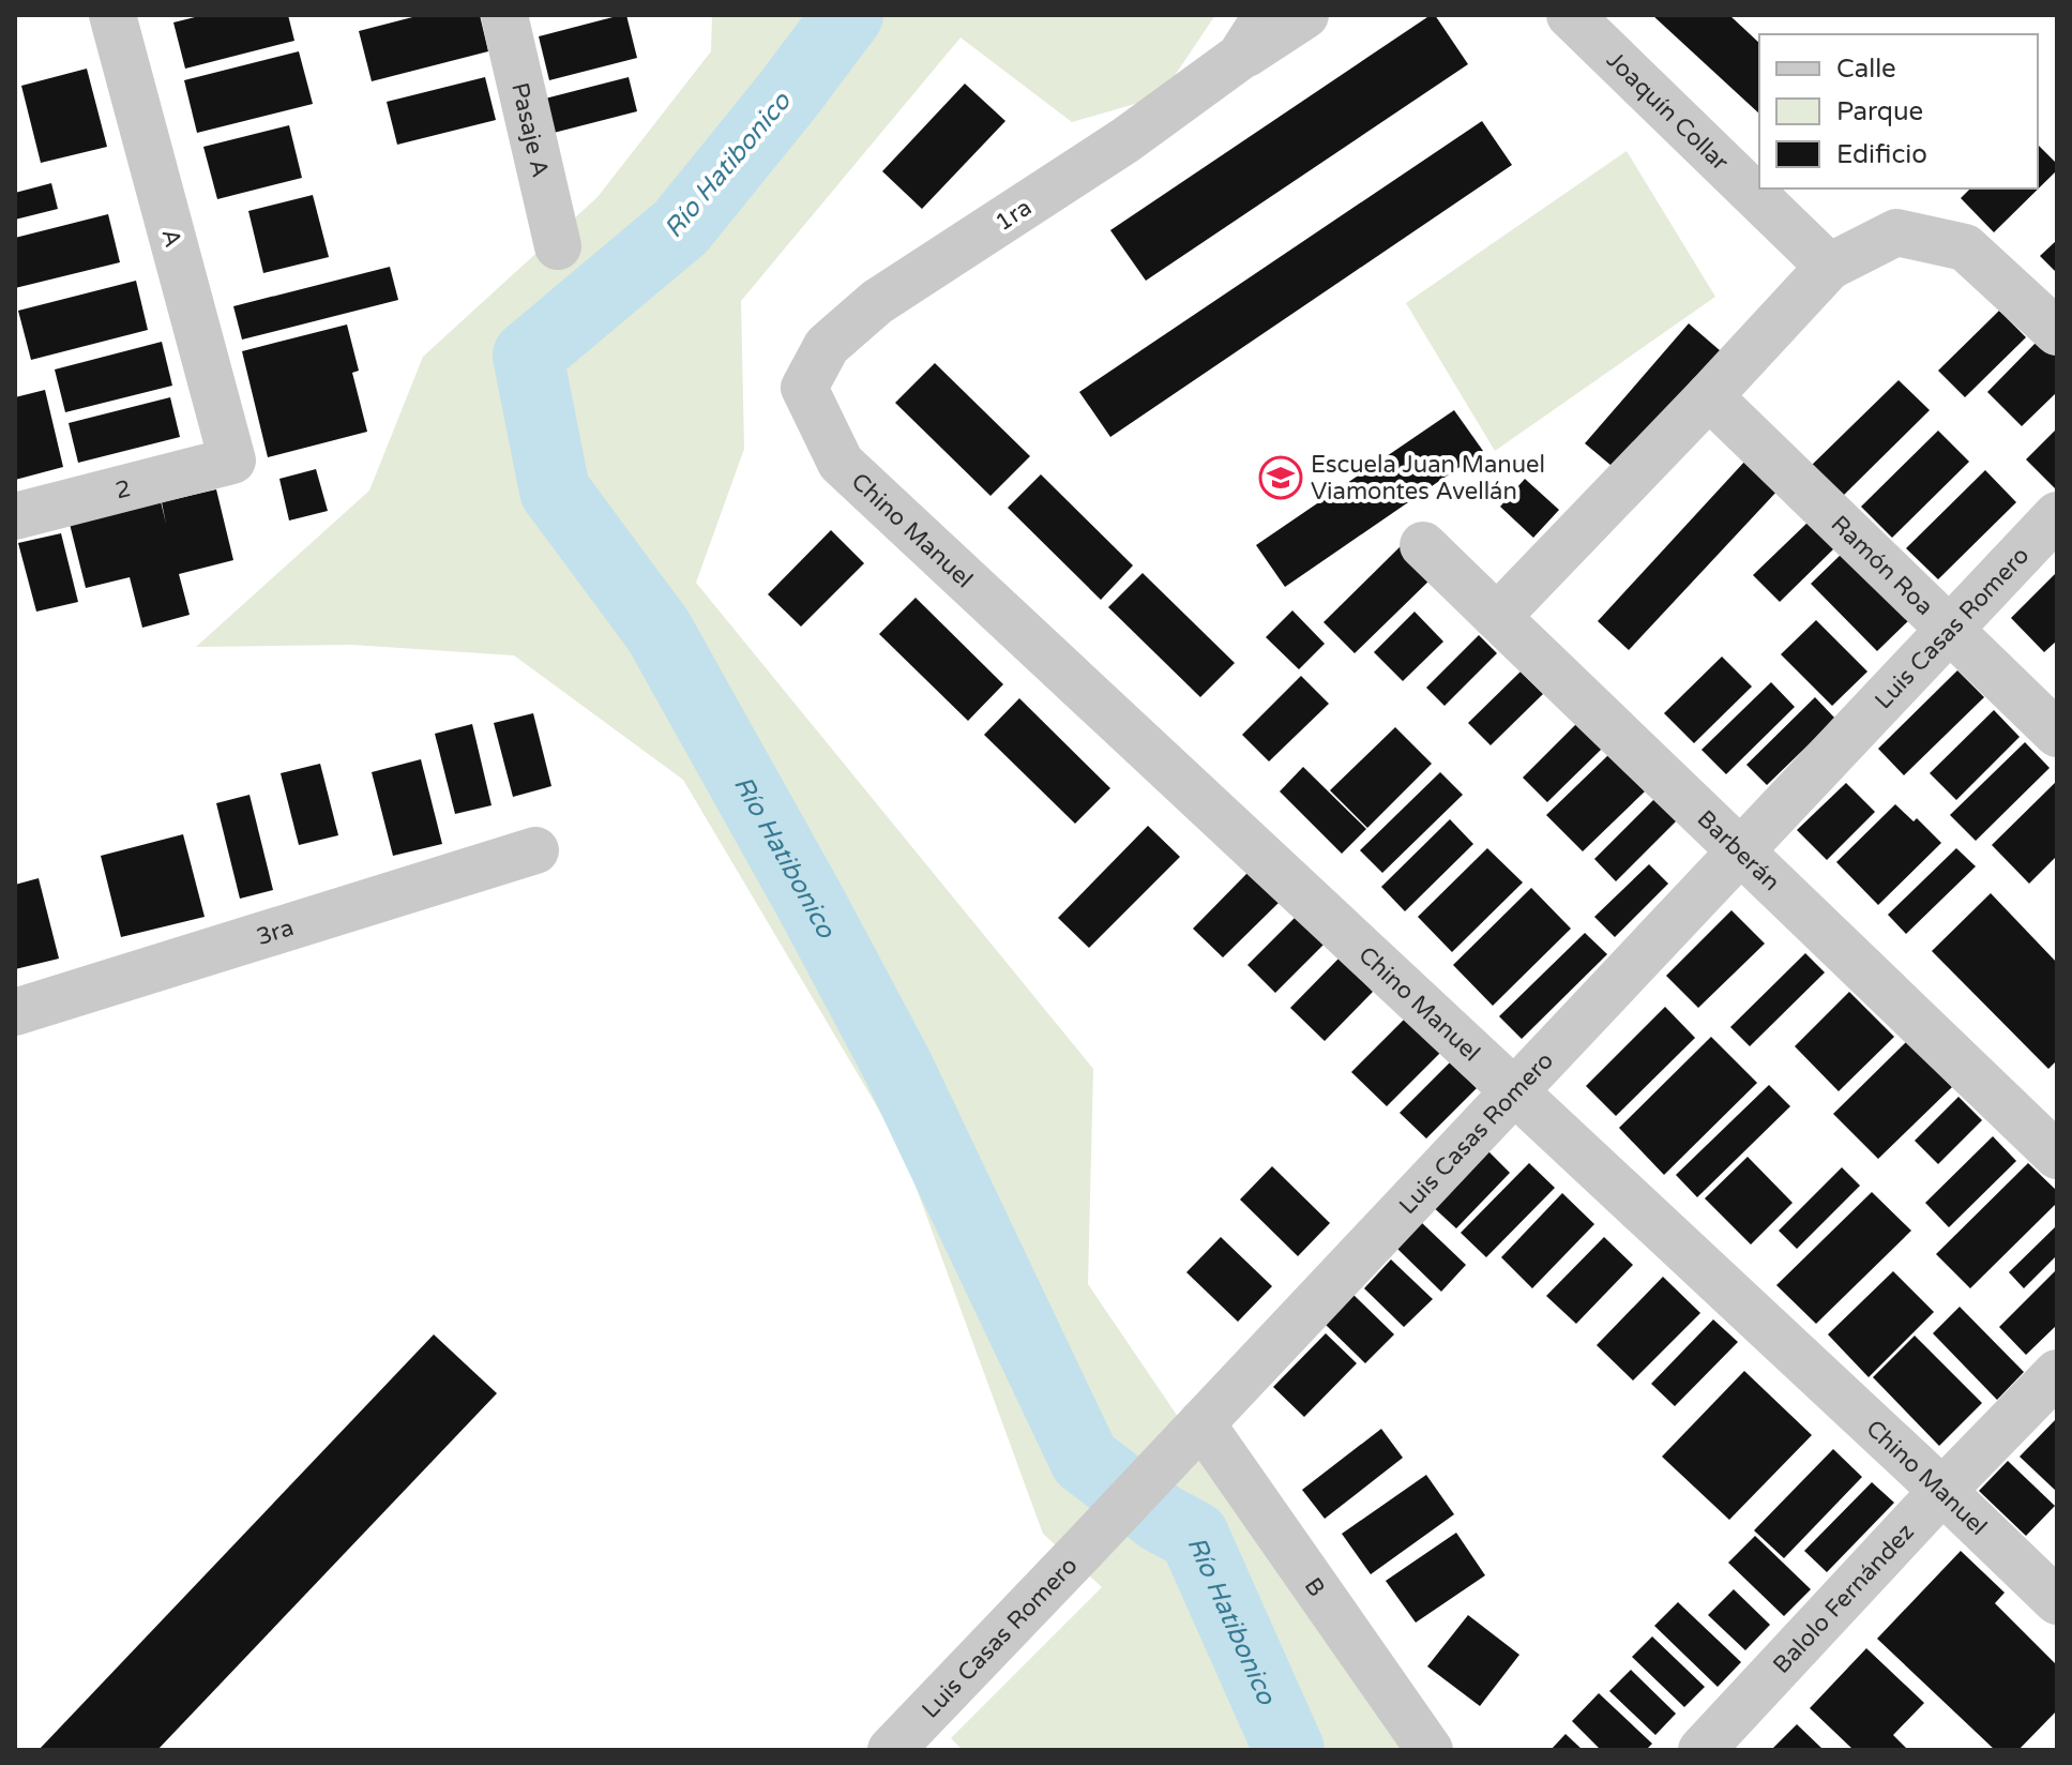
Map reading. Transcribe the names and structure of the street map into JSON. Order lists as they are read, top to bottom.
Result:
{
  "streets": {
    "street": [
      "Joaquín Collar",
      "Pasaje A",
      "1ra",
      "A",
      "2",
      "Chino Manuel",
      "Ramón Roa",
      "Luis Casas Romero",
      "Barberán",
      "3ra",
      "B",
      "Balolo Fernández"
    ]
  },
  "crossings": [
    ["1ra", "Chino Manuel"],
    ["A", "2"],
    ["Chino Manuel", "Luis Casas Romero"],
    ["Chino Manuel", "Balolo Fernández"],
    ["Ramón Roa", "Luis Casas Romero"],
    ["Luis Casas Romero", "Barberán"],
    ["Luis Casas Romero", "B"]
  ],
  "water": ["Río Hatibonico"],
  "places": {
    "school or university": ["Escuela Juan Manuel Viamontes Avellán"]
  },
  "legend": ["Calle", "Parque", "Edificio"]
}
